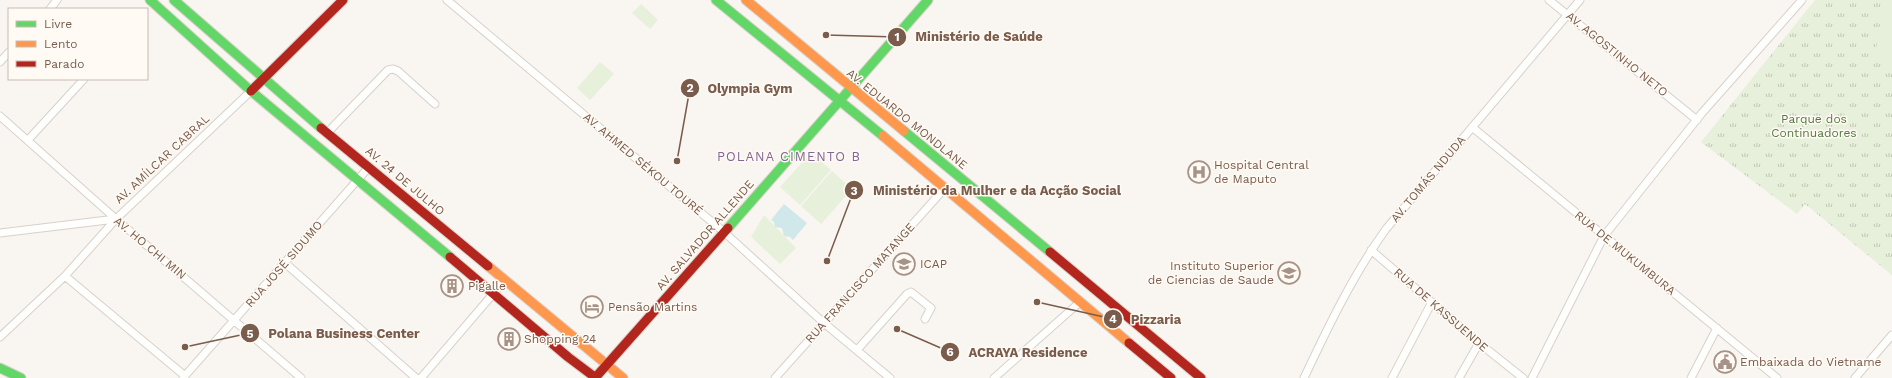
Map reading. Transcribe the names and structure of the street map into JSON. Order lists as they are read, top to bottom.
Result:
{
  "streets": {
    "main road": [
      "AV. EDUARDO MONDLANE",
      "AV. AMÍLCAR CABRAL",
      "AV. 24 DE JULHO",
      "AV. SALVADOR ALLENDE"
    ],
    "street": [
      "AV. AGOSTINHO NETO",
      "AV. AHMED SÉKOU TOURÉ",
      "AV. TOMÁS NDUDA",
      "AV. HO CHI MIN",
      "RUA DE MUKUMBURA",
      "RUA JOSÉ SIDUMO",
      "RUA FRANCISCO MATANGE",
      "RUA DE KASSUENDE"
    ]
  },
  "crossings": [
    ["AV. AGOSTINHO NETO", "AV. TOMÁS NDUDA"],
    ["AV. EDUARDO MONDLANE", "AV. SALVADOR ALLENDE"],
    ["AV. AMÍLCAR CABRAL", "AV. 24 DE JULHO"],
    ["AV. AMÍLCAR CABRAL", "AV. HO CHI MIN"],
    ["AV. AHMED SÉKOU TOURÉ", "AV. SALVADOR ALLENDE"],
    ["AV. AHMED SÉKOU TOURÉ", "RUA FRANCISCO MATANGE"],
    ["AV. TOMÁS NDUDA", "RUA DE MUKUMBURA"],
    ["AV. TOMÁS NDUDA", "RUA DE KASSUENDE"],
    ["AV. 24 DE JULHO", "AV. SALVADOR ALLENDE"],
    ["AV. 24 DE JULHO", "RUA JOSÉ SIDUMO"],
    ["AV. HO CHI MIN", "RUA JOSÉ SIDUMO"]
  ],
  "districts": ["POLANA CIMENTO B"],
  "parks": ["Parque dos Continuadores"],
  "places": {
    "other": [
      "Ministério de Saúde",
      "Olympia Gym",
      "Ministério da Mulher e da Acção Social",
      "Pizzaria",
      "ACRAYA Residence",
      "Polana Business Center"
    ],
    "hospital": ["Hospital Central de Maputo"],
    "school or university": ["ICAP", "Instituto Superior de Ciencias de Saude"],
    "building": ["Pigalle", "Shopping 24"],
    "hotel": ["Pensão Martins"],
    "public building": ["Embaixada do Vietname"]
  },
  "legend": ["Livre", "Lento", "Parado"]
}
